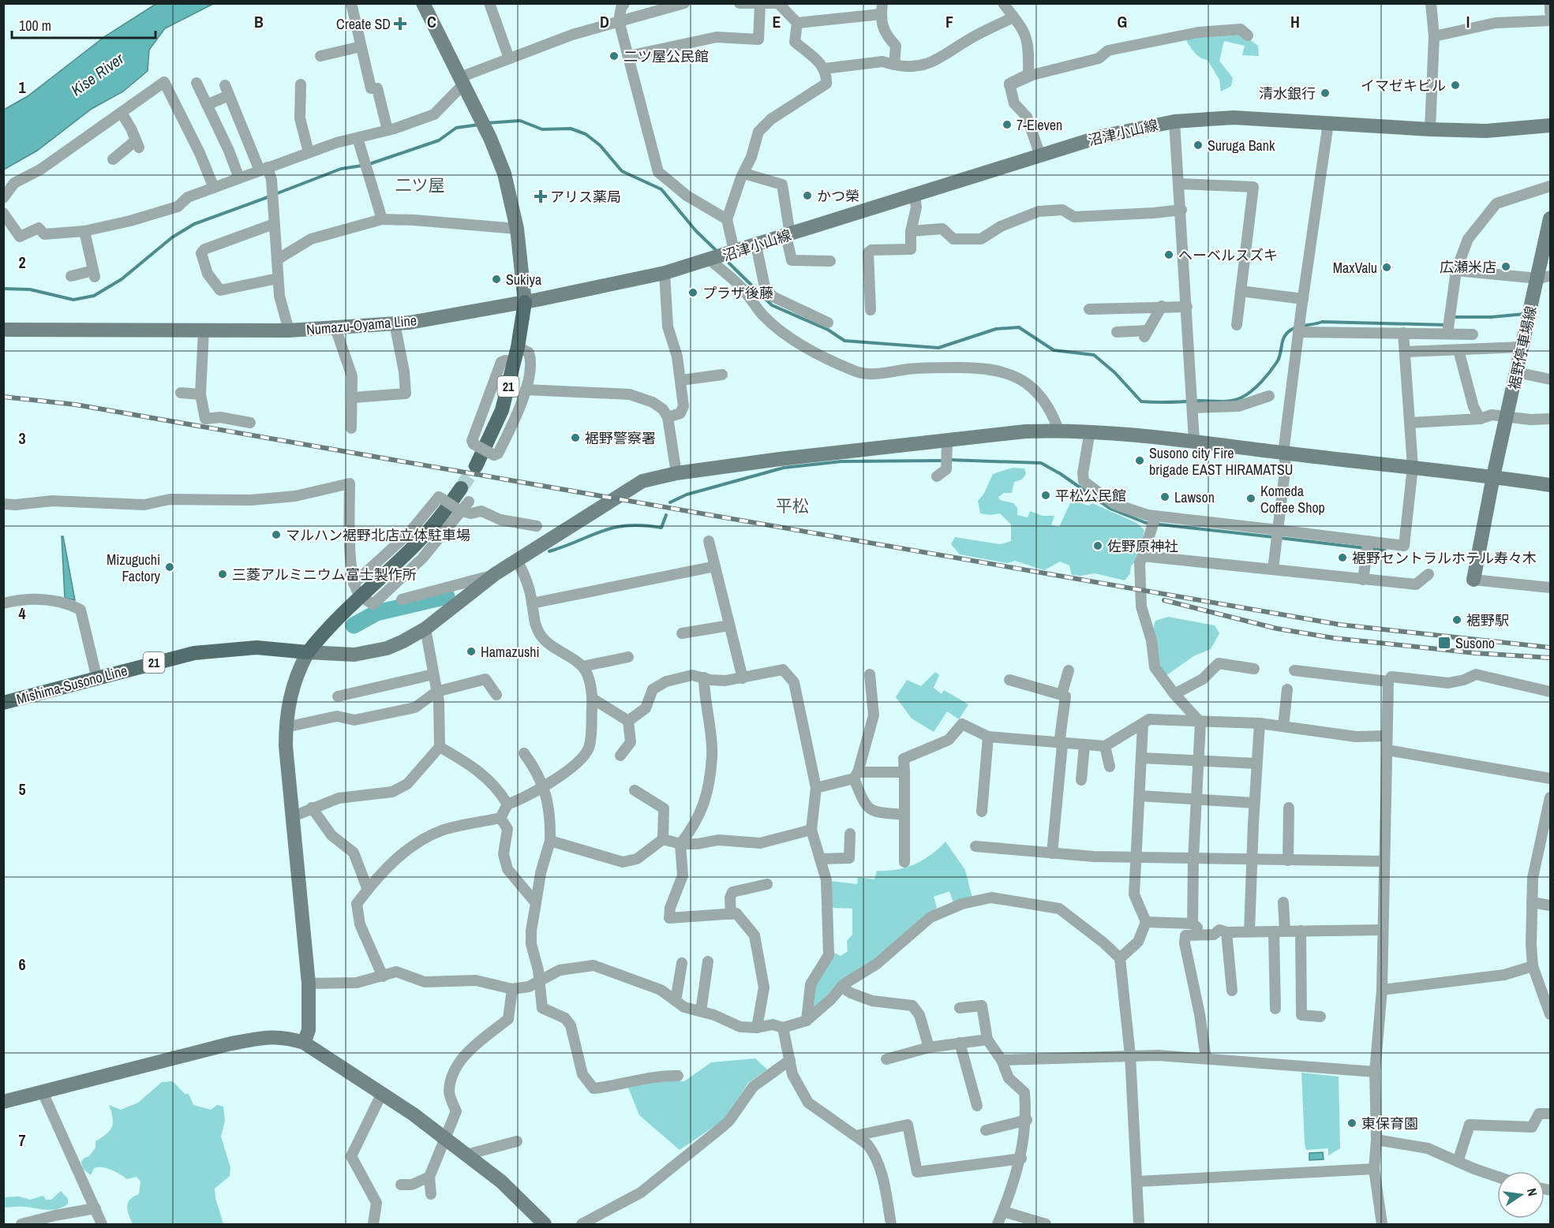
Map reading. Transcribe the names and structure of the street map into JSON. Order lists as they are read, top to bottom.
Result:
{
  "streets": {
    "main road": ["21", "Mishima-Susono Line"],
    "street": ["沼津小山線", "Numazu-Oyama Line", "裾野停車場線"]
  },
  "crossings": [
    ["沼津小山線", "Numazu-Oyama Line"],
    ["Numazu-Oyama Line", "21"]
  ],
  "districts": ["二ツ屋", "平松"],
  "water": ["Kise River"],
  "places": {
    "health": ["Create SD", "アリス薬局"],
    "other": [
      "二ツ屋公民館",
      "イマゼキビル",
      "清水銀行",
      "7-Eleven",
      "Suruga Bank",
      "かつ榮",
      "ヘーベルスズキ",
      "広瀬米店",
      "MaxValu",
      "Sukiya",
      "プラザ後藤",
      "裾野警察署",
      "Susono city Fire brigade EAST HIRAMATSU",
      "平松公民館",
      "Lawson",
      "Komeda Coffee Shop",
      "マルハン裾野北店立体駐車場",
      "佐野原神社",
      "裾野セントラルホテル寿々木",
      "Mizuguchi Factory",
      "三菱アルミニウム富士製作所",
      "裾野駅",
      "Hamazushi",
      "東保育園"
    ],
    "transit": ["Susono"]
  },
  "scale_bar": "100 m",
  "north": "right",
  "grid": {
    "columns": [
      "B",
      "C",
      "D",
      "E",
      "F",
      "G",
      "H",
      "I"
    ],
    "rows": [
      "1",
      "2",
      "3",
      "4",
      "5",
      "6",
      "7"
    ]
  }
}
